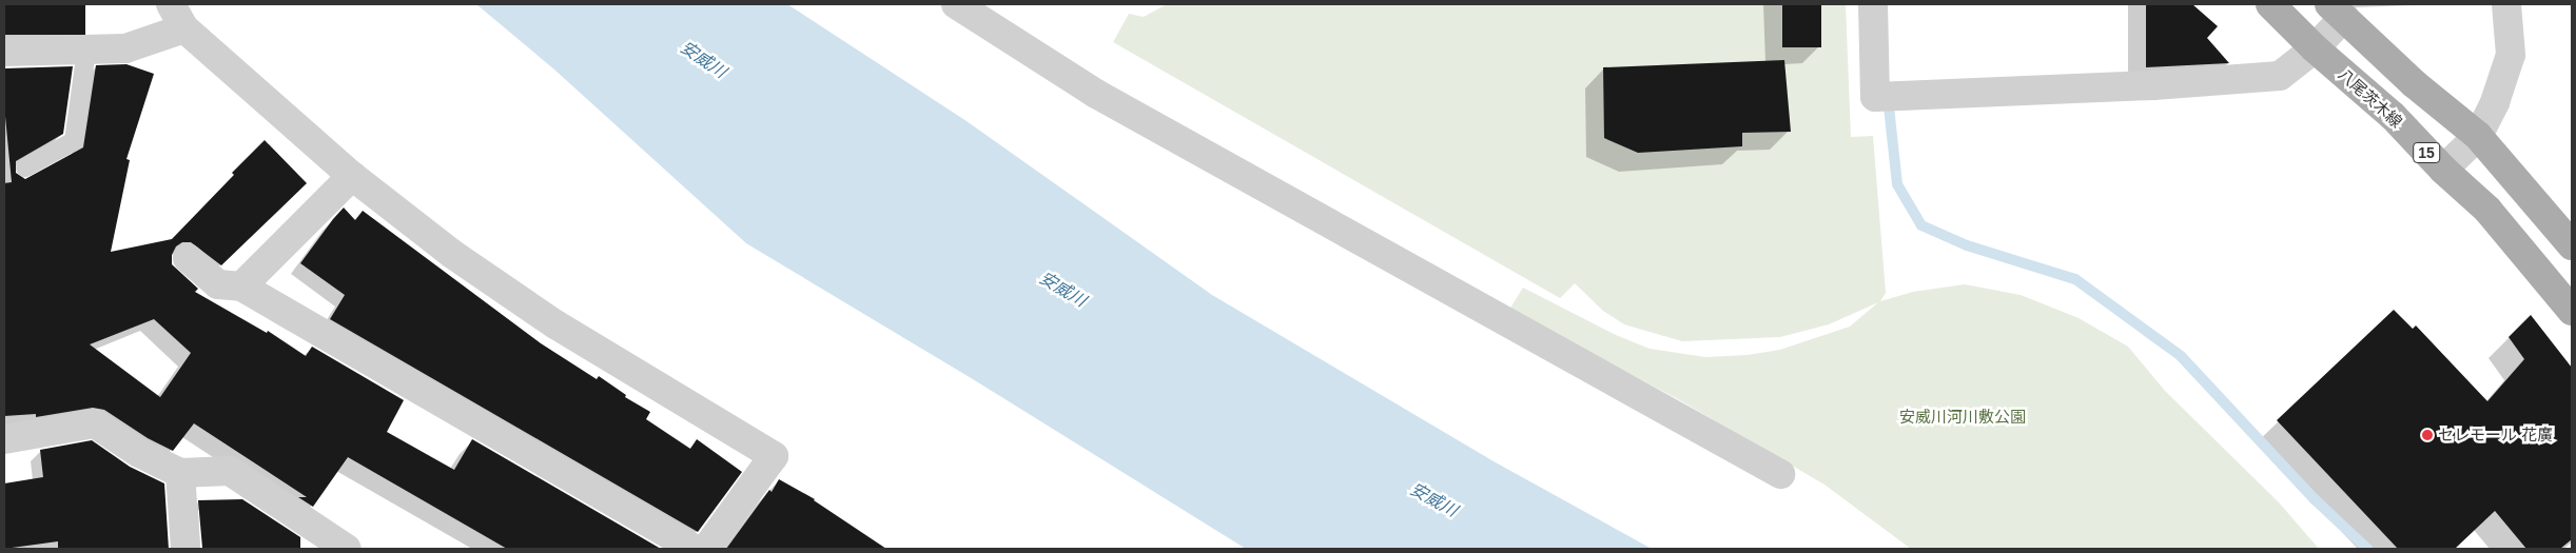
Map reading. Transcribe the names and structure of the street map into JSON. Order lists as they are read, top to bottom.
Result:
{
  "streets": {
    "main road": ["八尾茨木線", "15"]
  },
  "water": ["安威川"],
  "parks": ["安威川河川敷公園"],
  "places": ["セレモール 花廣"]
}
